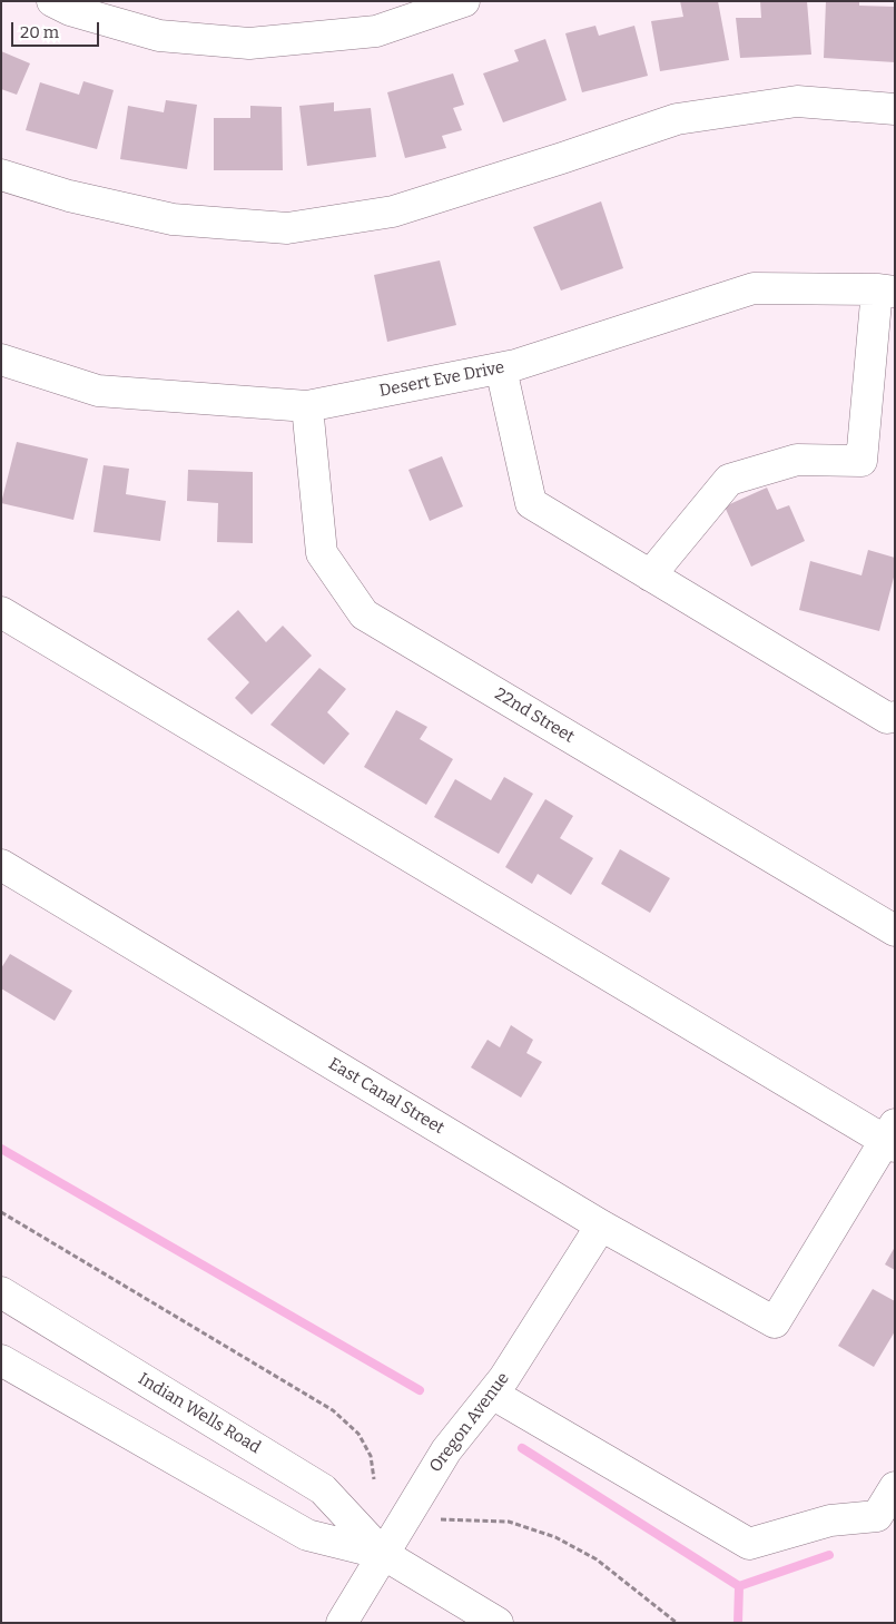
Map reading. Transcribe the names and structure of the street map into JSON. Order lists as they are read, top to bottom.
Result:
{
  "streets": {
    "street": [
      "Desert Eve Drive",
      "22nd Street",
      "East Canal Street",
      "Indian Wells Road",
      "Oregon Avenue"
    ]
  },
  "crossings": [
    ["Desert Eve Drive", "22nd Street"],
    ["East Canal Street", "Oregon Avenue"],
    ["Indian Wells Road", "Oregon Avenue"]
  ],
  "scale_bar": "20 m"
}
